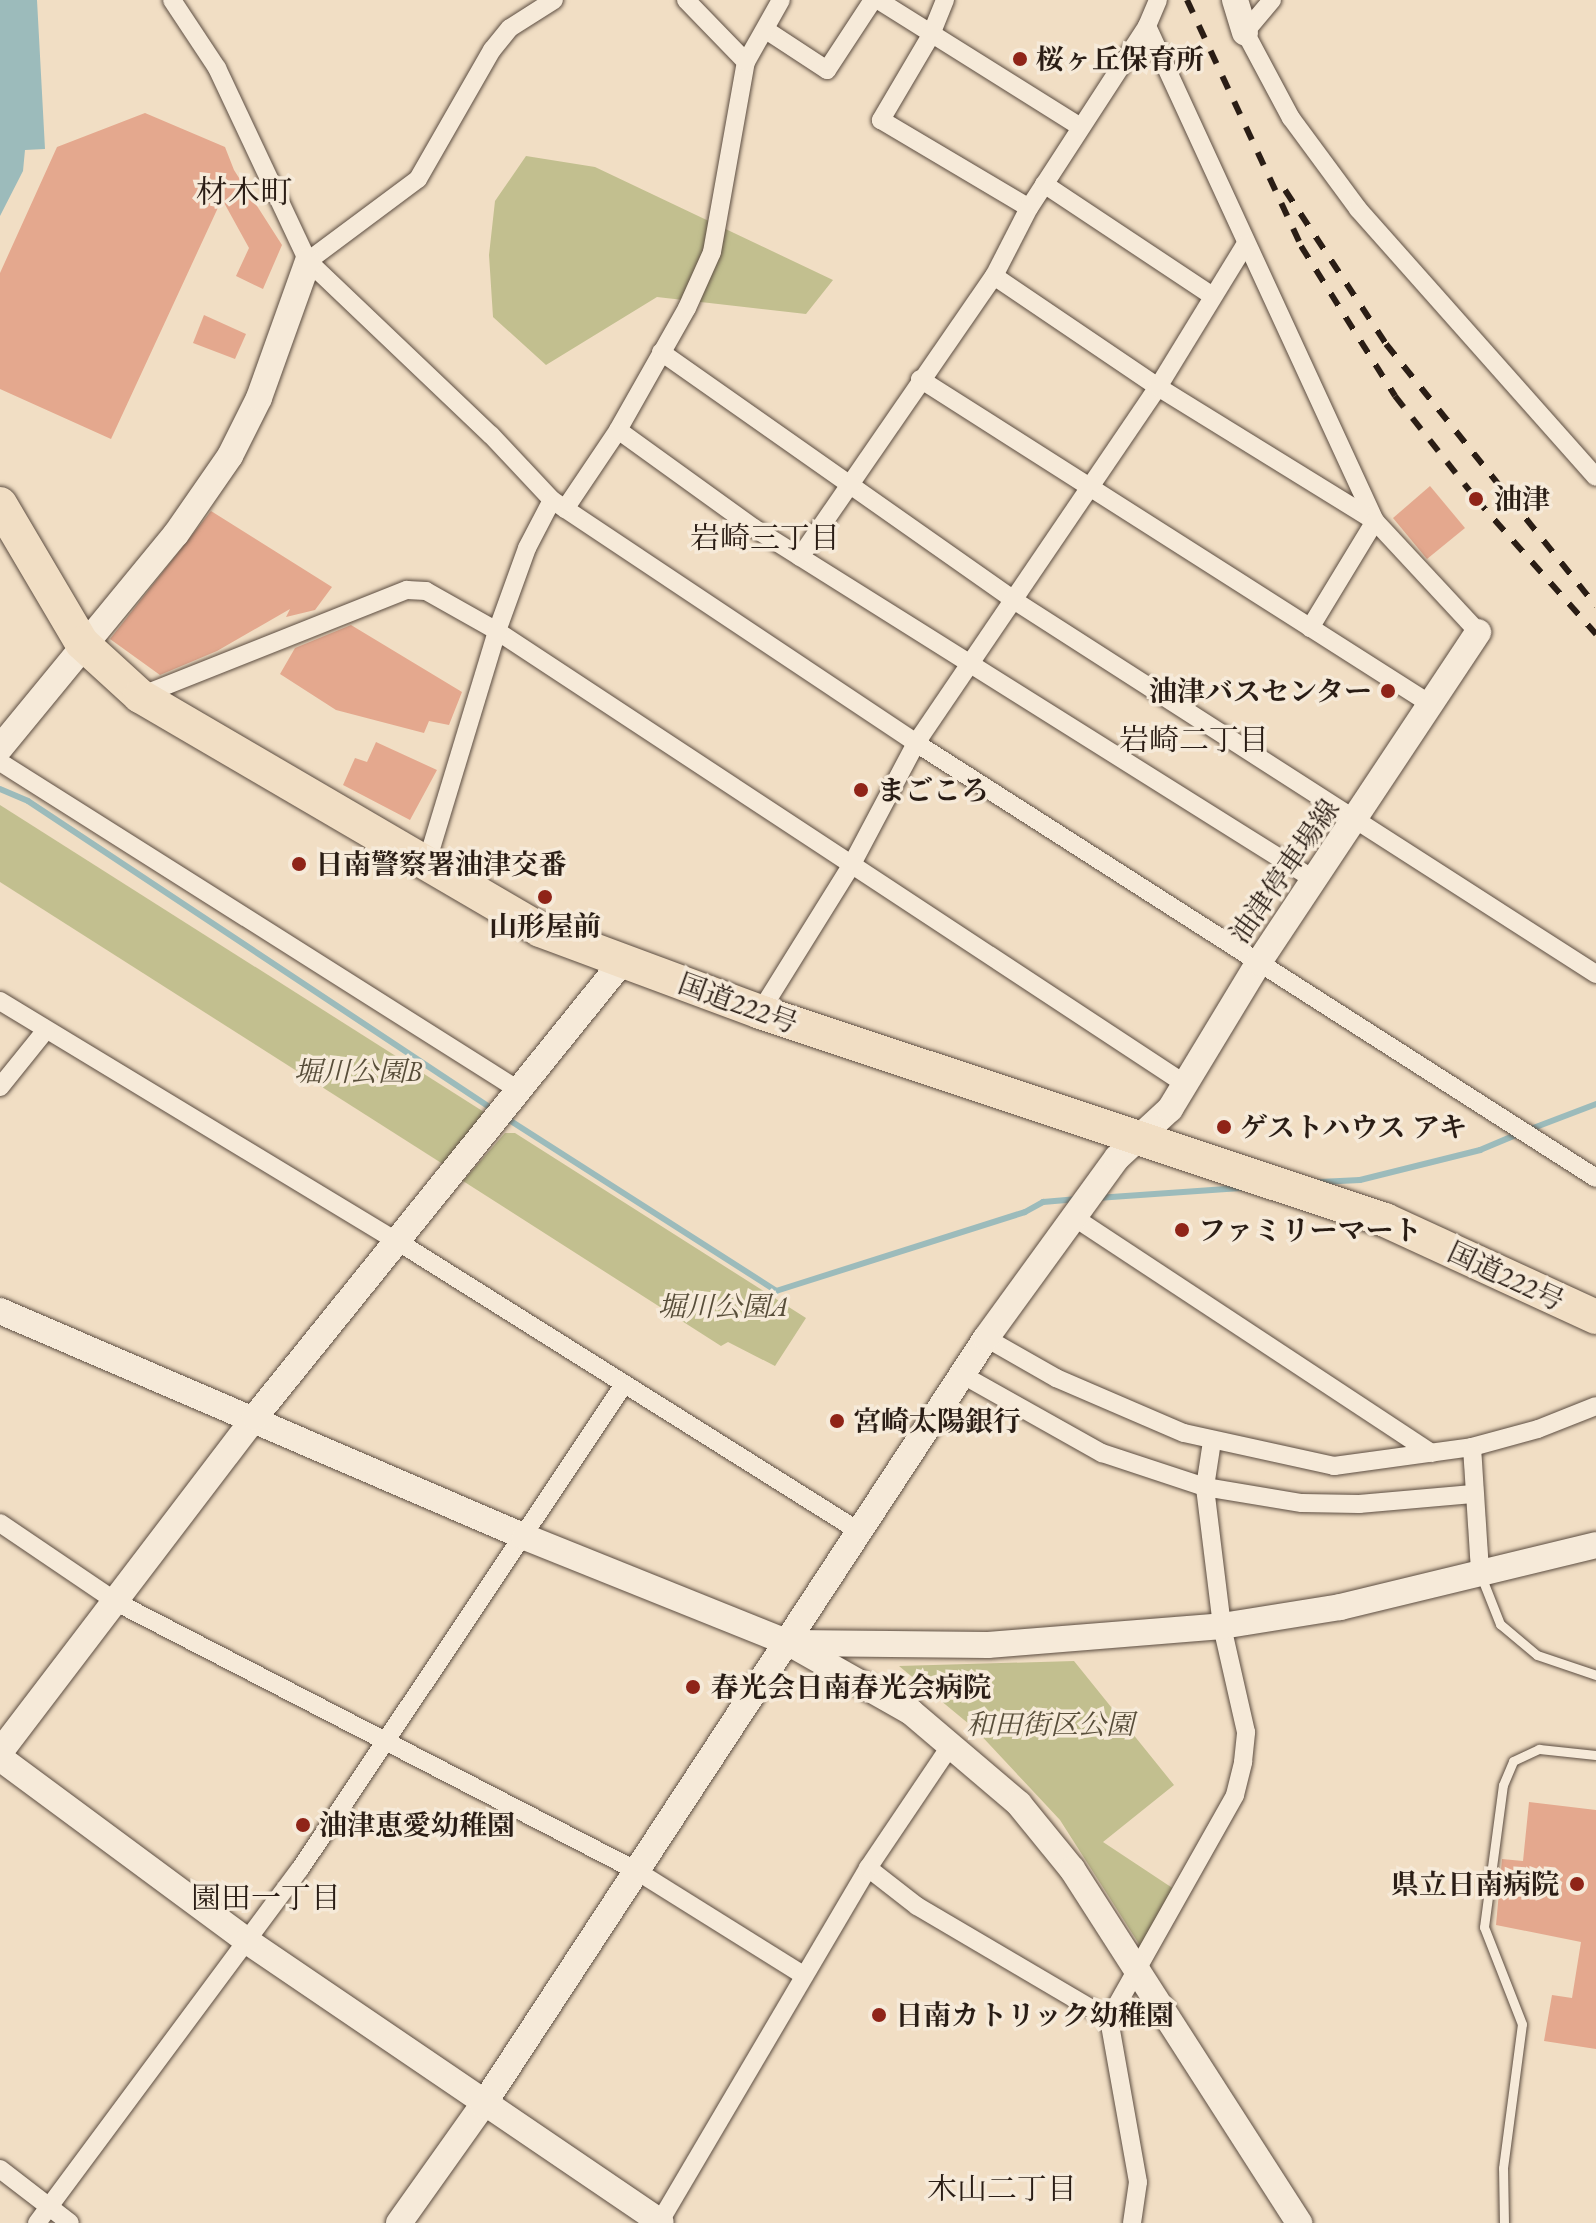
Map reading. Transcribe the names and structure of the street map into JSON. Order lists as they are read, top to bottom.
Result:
{
  "streets": {
    "highway": ["国道222号"],
    "street": ["油津停車場線"]
  },
  "crossings": [
    ["油津停車場線", "国道222号"]
  ],
  "districts": [
    "材木町",
    "岩崎三丁目",
    "岩崎二丁目",
    "園田一丁目",
    "木山二丁目"
  ],
  "parks": ["堀川公園B", "堀川公園A", "和田街区公園"],
  "places": [
    "桜ヶ丘保育所",
    "油津",
    "油津バスセンター",
    "まごころ",
    "日南警察署油津交番",
    "山形屋前",
    "ゲストハウス アキ",
    "ファミリーマート",
    "宮崎太陽銀行",
    "春光会日南春光会病院",
    "油津恵愛幼稚園",
    "県立日南病院",
    "日南カトリック幼稚園"
  ]
}
